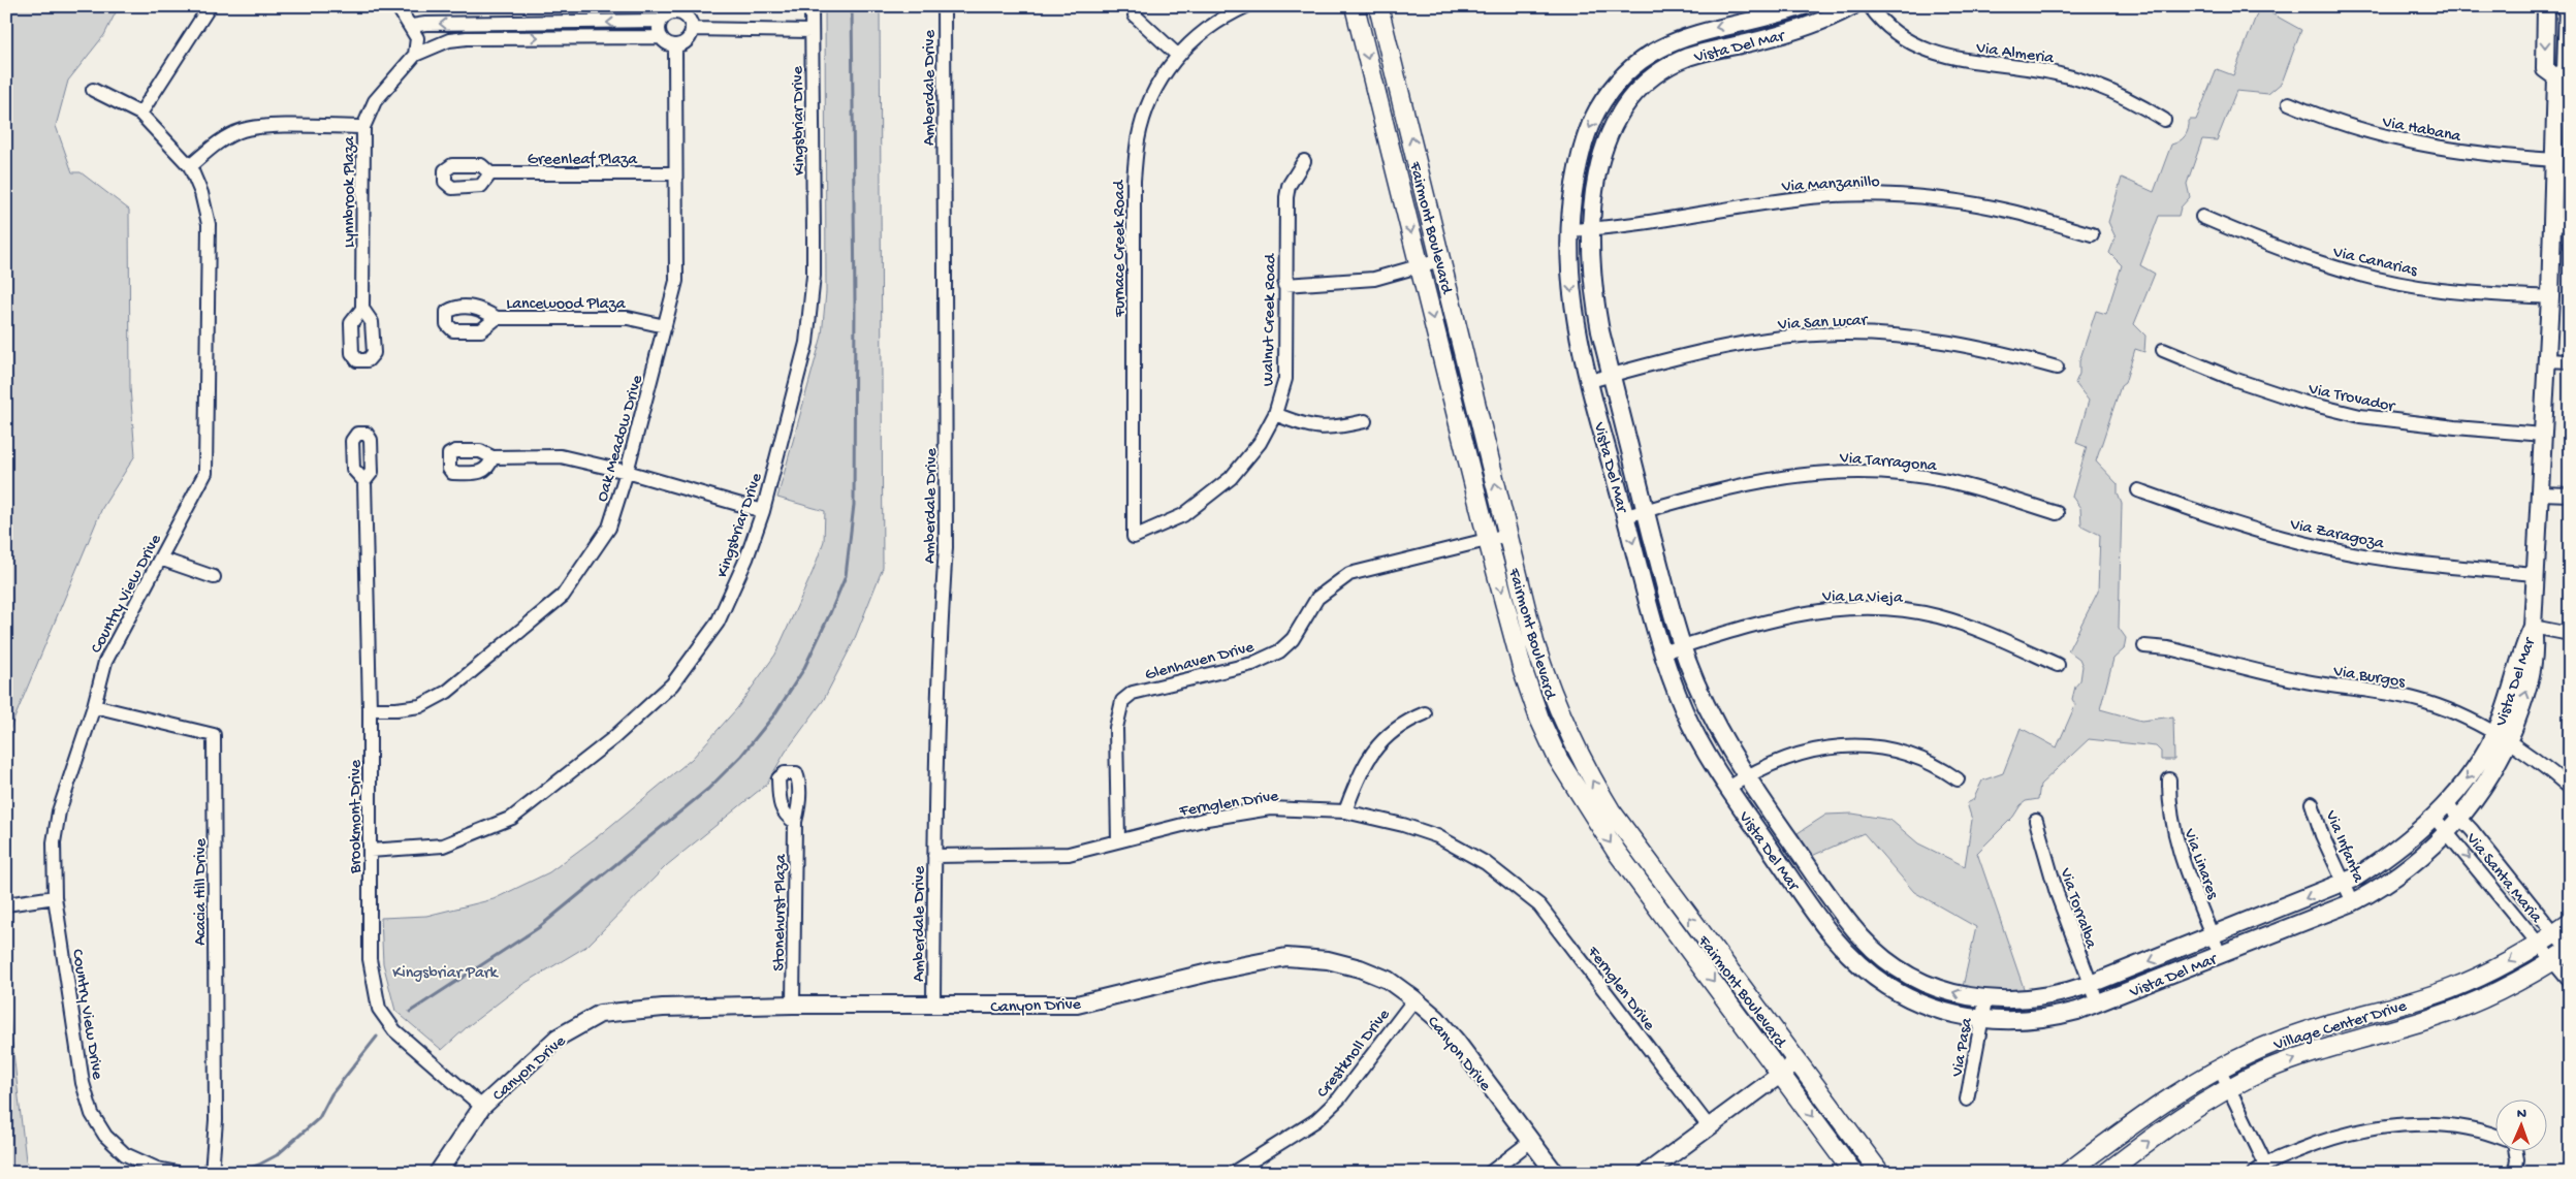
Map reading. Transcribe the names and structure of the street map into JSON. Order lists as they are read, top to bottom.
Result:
{
  "streets": {
    "main road": ["Fairmont Boulevard", "Village Center Drive"],
    "street": [
      "Vista Del Mar",
      "Via Almeria",
      "Amberdale Drive",
      "Kingsbriar Drive",
      "Via Habana",
      "Greenleaf Plaza",
      "Via Manzanillo",
      "Lynnbrook Plaza",
      "Furnace Creek Road",
      "Via Canarias",
      "Lancewood Plaza",
      "Walnut Creek Road",
      "Via San Lucar",
      "Via Trovador",
      "Oak Meadow Drive",
      "Via Tarragona",
      "Via Zaragoza",
      "Country View Drive",
      "Via La Vieja",
      "Glenhaven Drive",
      "Via Burgos",
      "Fernglen Drive",
      "Brookmont Drive",
      "Via Infanta",
      "Via Linares",
      "Via Santa Maria",
      "Acacia Hill Drive",
      "Via Torralba",
      "Stonehurst Plaza",
      "Canyon Drive",
      "Via Pasa",
      "Crestknoll Drive"
    ]
  },
  "crossings": [
    ["Vista Del Mar", "Via Habana"],
    ["Vista Del Mar", "Via Manzanillo"],
    ["Vista Del Mar", "Via Canarias"],
    ["Vista Del Mar", "Via San Lucar"],
    ["Vista Del Mar", "Via Trovador"],
    ["Vista Del Mar", "Via Tarragona"],
    ["Vista Del Mar", "Via Zaragoza"],
    ["Vista Del Mar", "Via La Vieja"],
    ["Vista Del Mar", "Via Burgos"],
    ["Vista Del Mar", "Via Infanta"],
    ["Vista Del Mar", "Via Linares"],
    ["Vista Del Mar", "Via Santa Maria"],
    ["Vista Del Mar", "Via Torralba"],
    ["Vista Del Mar", "Via Pasa"],
    ["Amberdale Drive", "Fernglen Drive"],
    ["Amberdale Drive", "Canyon Drive"],
    ["Kingsbriar Drive", "Brookmont Drive"],
    ["Greenleaf Plaza", "Oak Meadow Drive"],
    ["Fairmont Boulevard", "Glenhaven Drive"],
    ["Furnace Creek Road", "Walnut Creek Road"],
    ["Lancewood Plaza", "Oak Meadow Drive"],
    ["Oak Meadow Drive", "Brookmont Drive"],
    ["Country View Drive", "Acacia Hill Drive"],
    ["Glenhaven Drive", "Fernglen Drive"],
    ["Brookmont Drive", "Canyon Drive"],
    ["Via Santa Maria", "Village Center Drive"],
    ["Stonehurst Plaza", "Canyon Drive"],
    ["Canyon Drive", "Crestknoll Drive"]
  ],
  "parks": ["Kingsbriar Park"],
  "north": "top"
}
